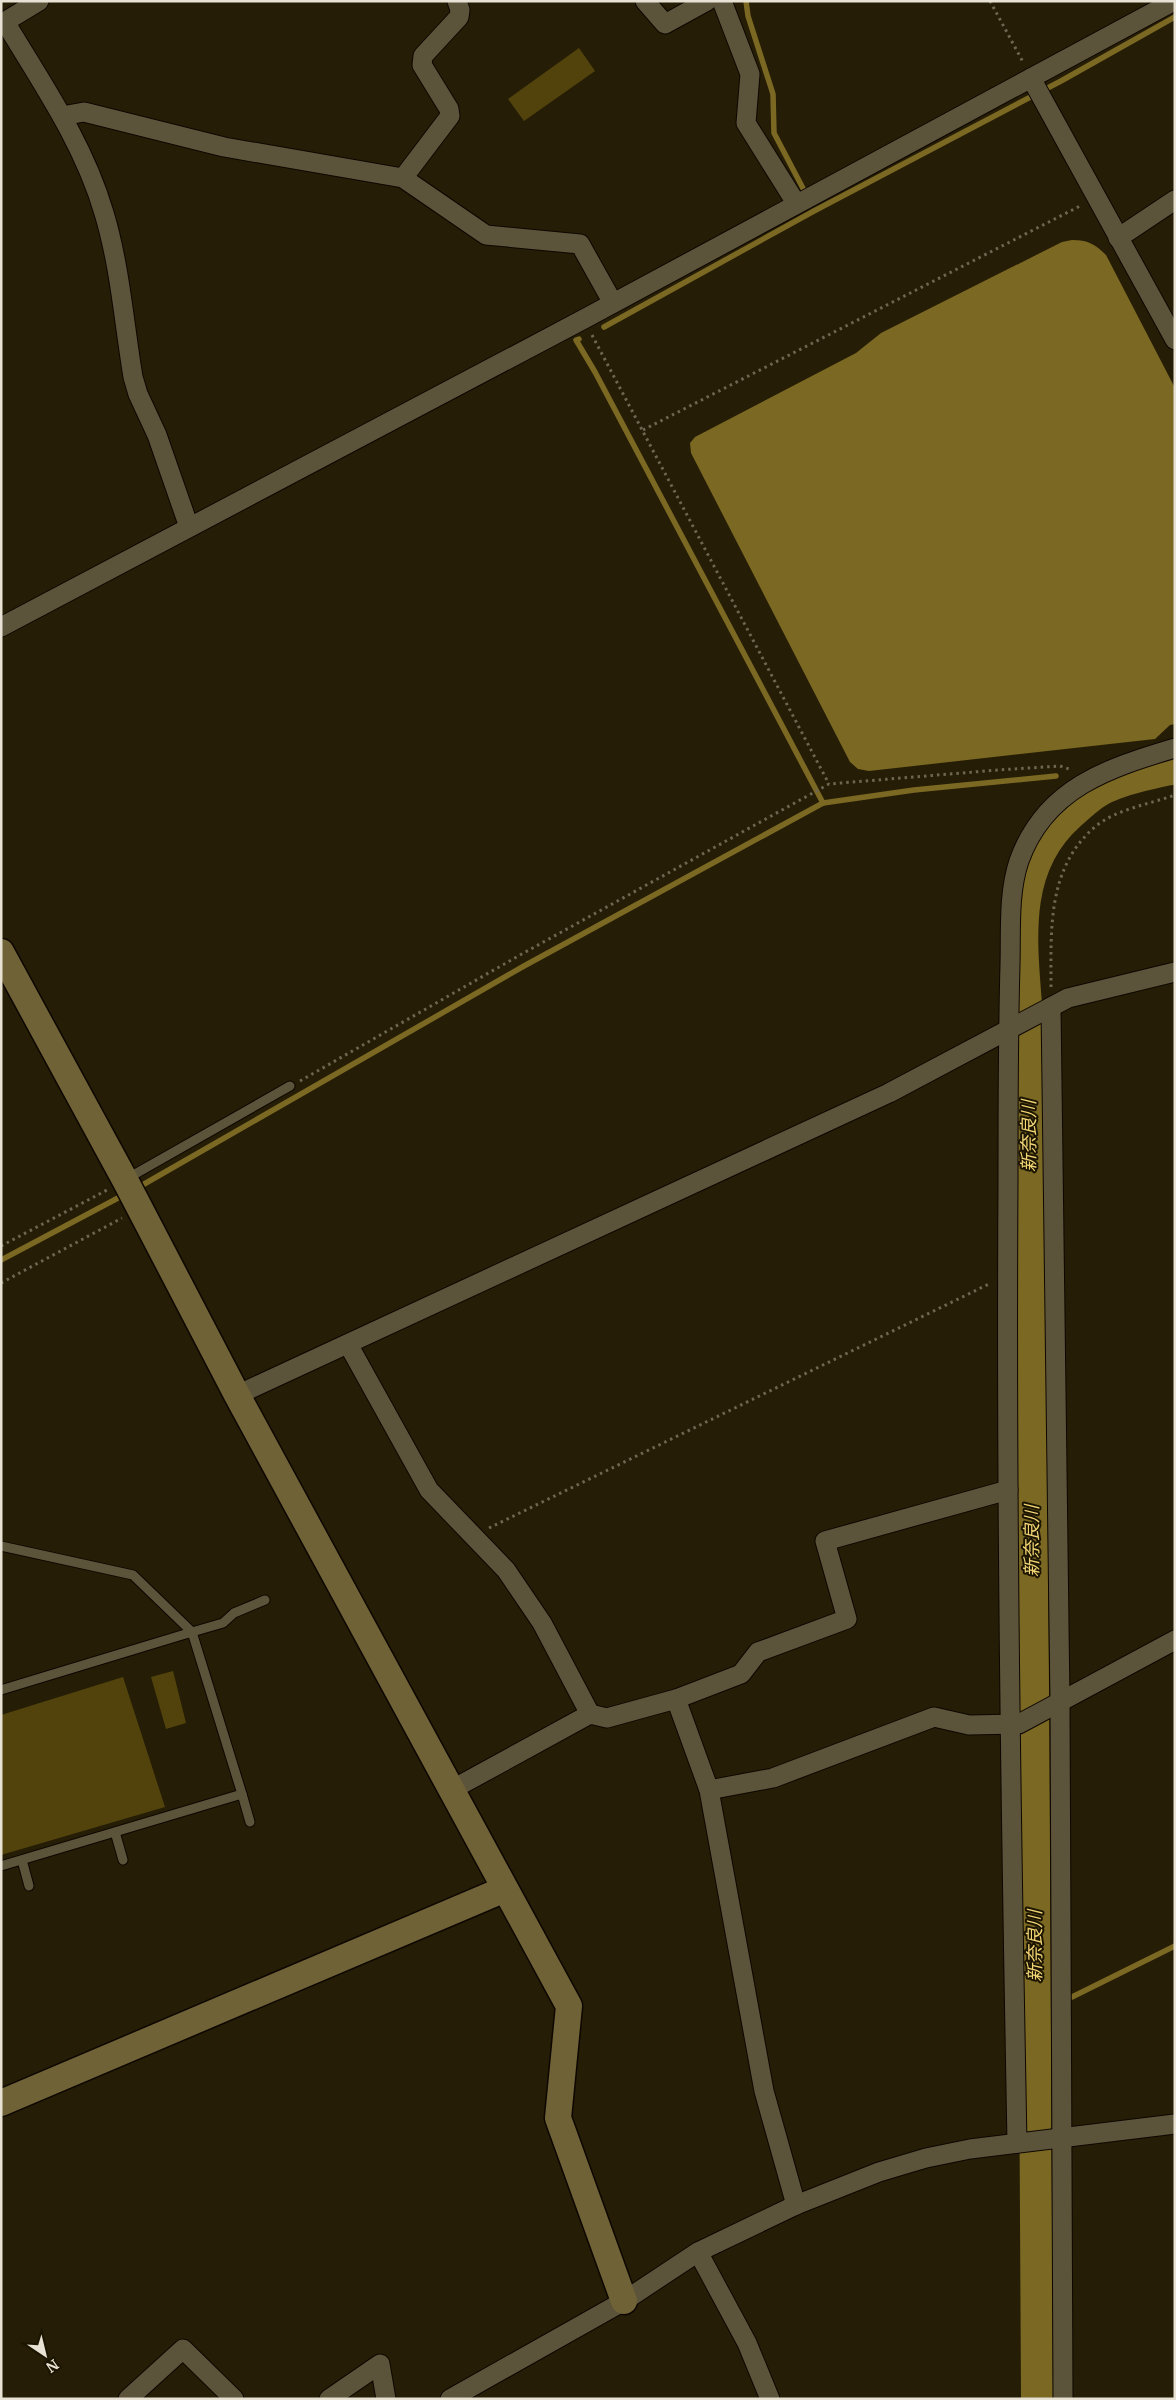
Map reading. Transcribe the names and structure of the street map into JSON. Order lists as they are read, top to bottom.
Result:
{
  "water": ["新奈良川"],
  "north": "bottom right"
}
